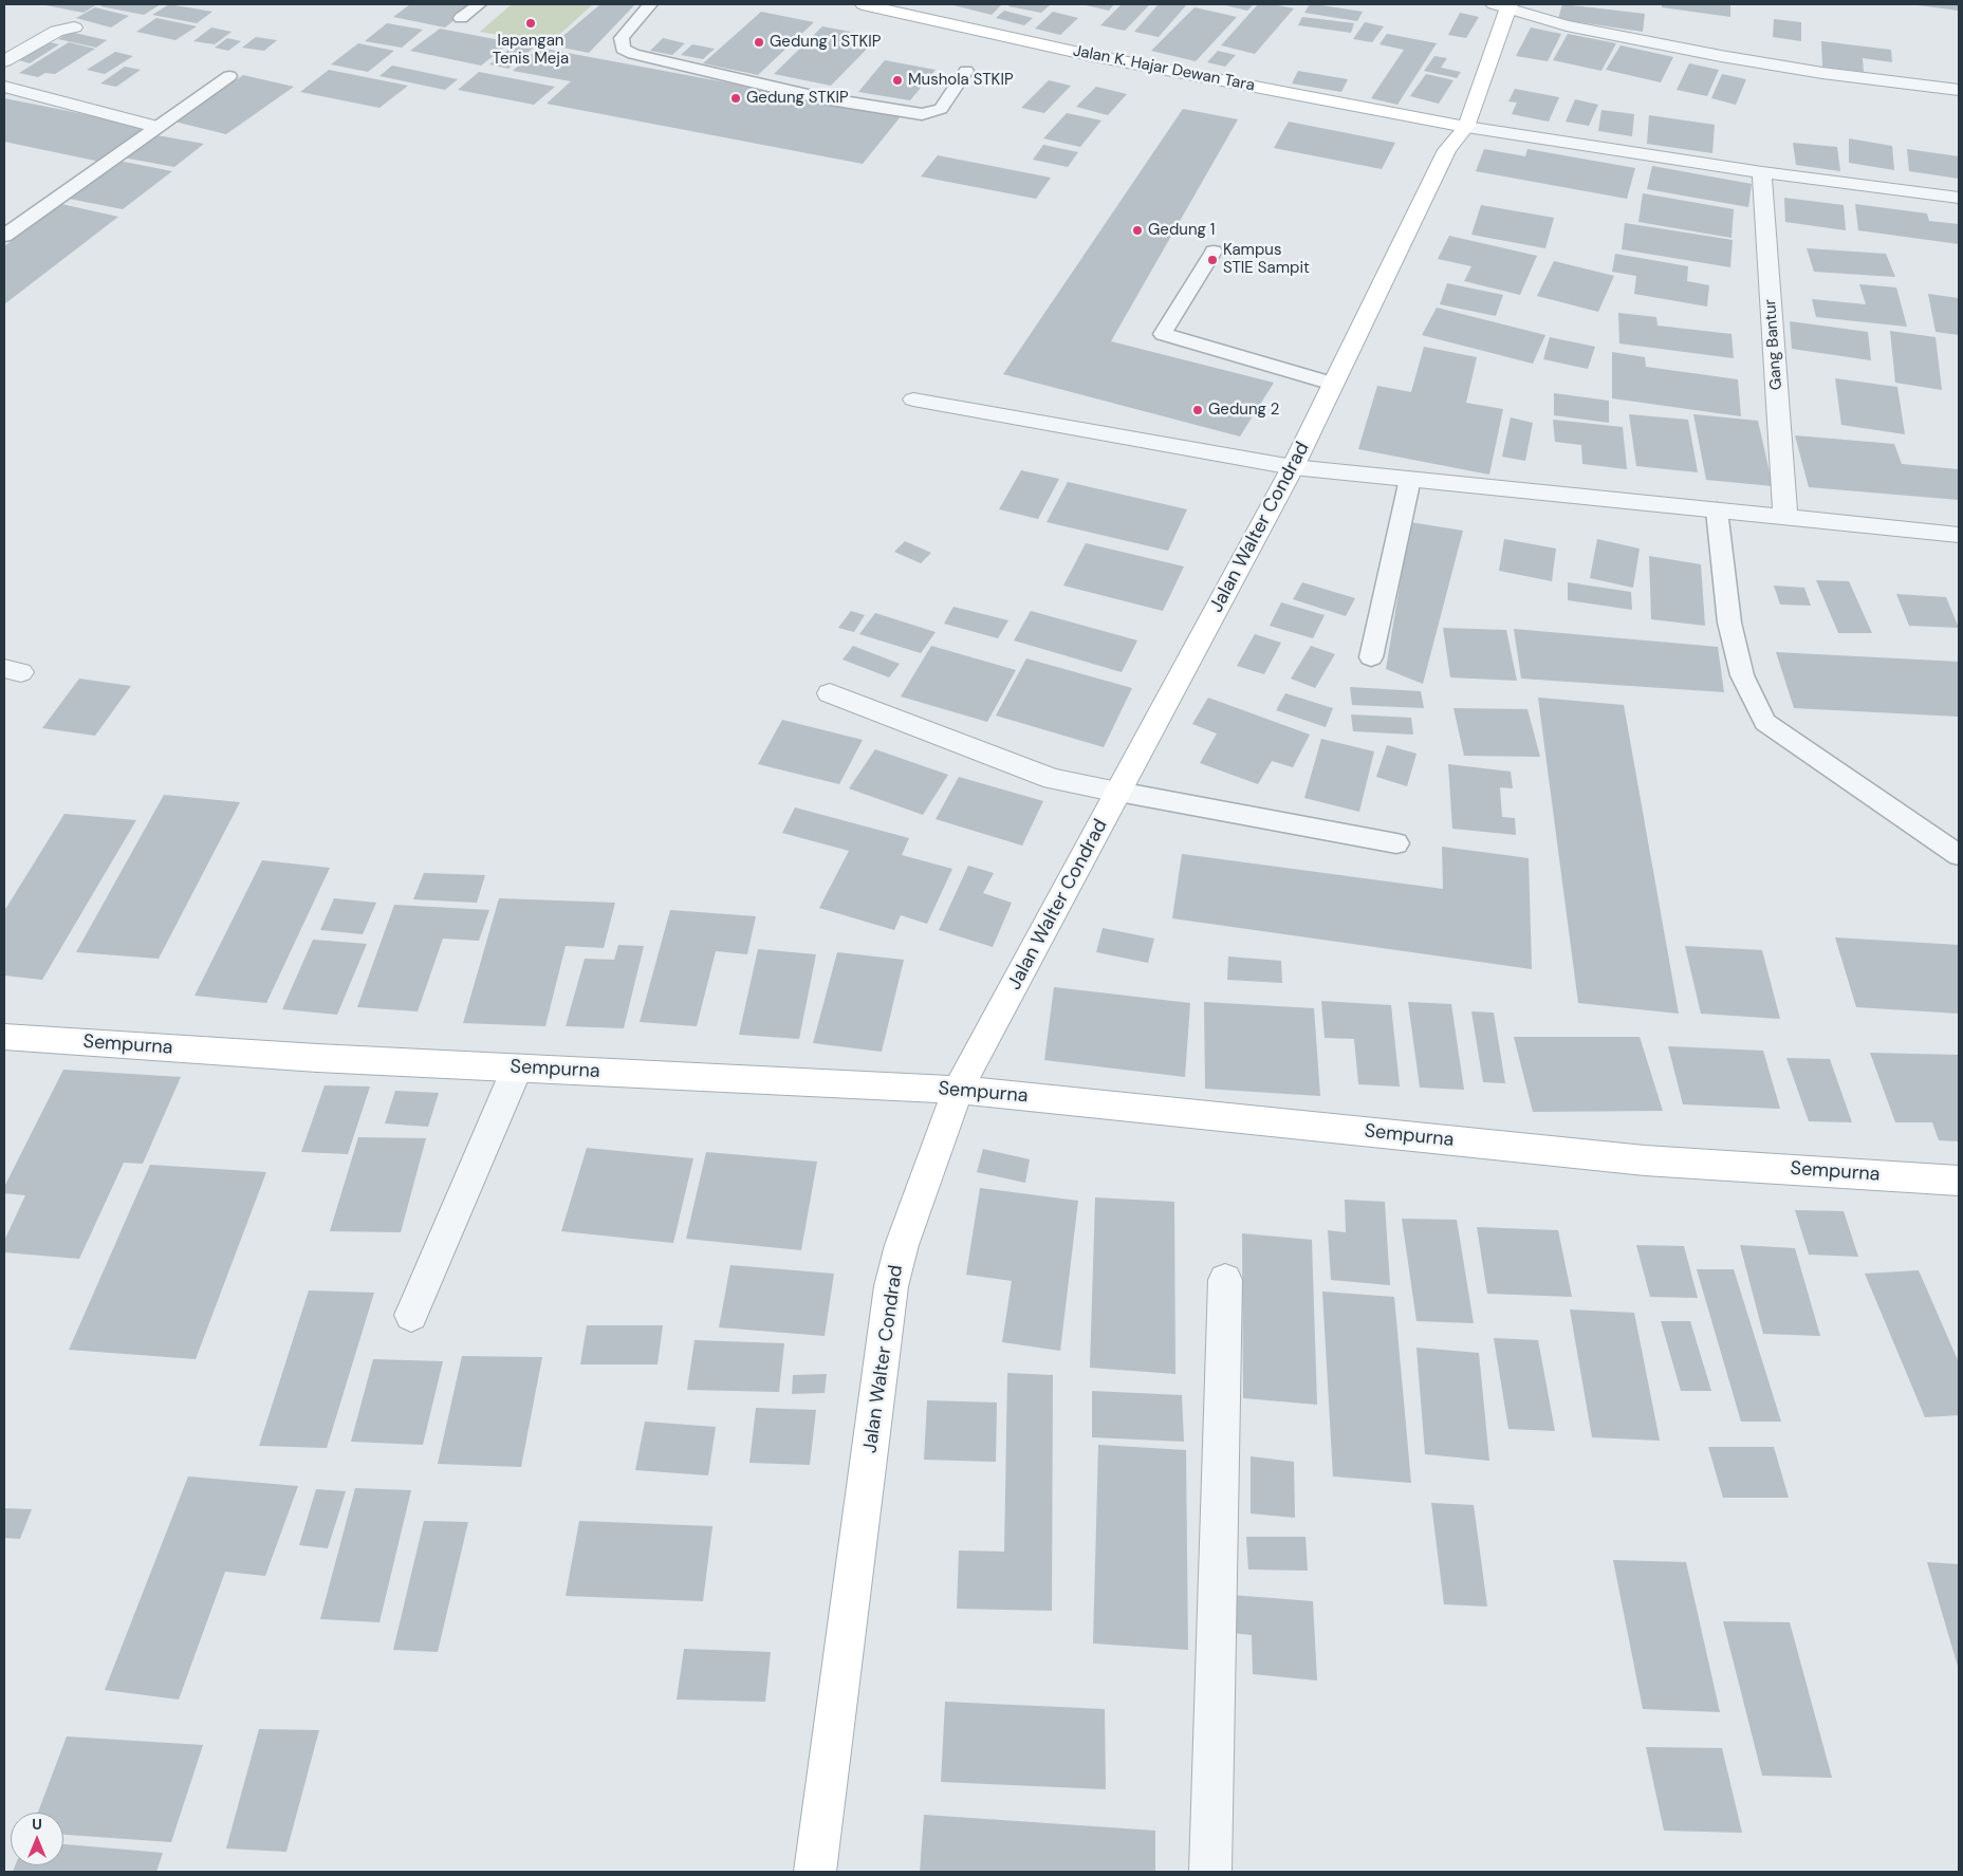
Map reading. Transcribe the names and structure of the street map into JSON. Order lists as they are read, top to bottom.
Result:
{
  "streets": {
    "street": [
      "Jalan K. Hajar Dewan Tara",
      "Gang Bantur",
      "Jalan Walter Condrad",
      "Sempurna"
    ]
  },
  "crossings": [
    ["Jalan K. Hajar Dewan Tara", "Jalan Walter Condrad"],
    ["Jalan Walter Condrad", "Sempurna"]
  ],
  "places": [
    "lapangan Tenis Meja",
    "Gedung 1 STKIP",
    "Mushola STKIP",
    "Gedung STKIP",
    "Gedung 1",
    "Kampus STIE Sampit",
    "Gedung 2"
  ],
  "north": "top"
}
